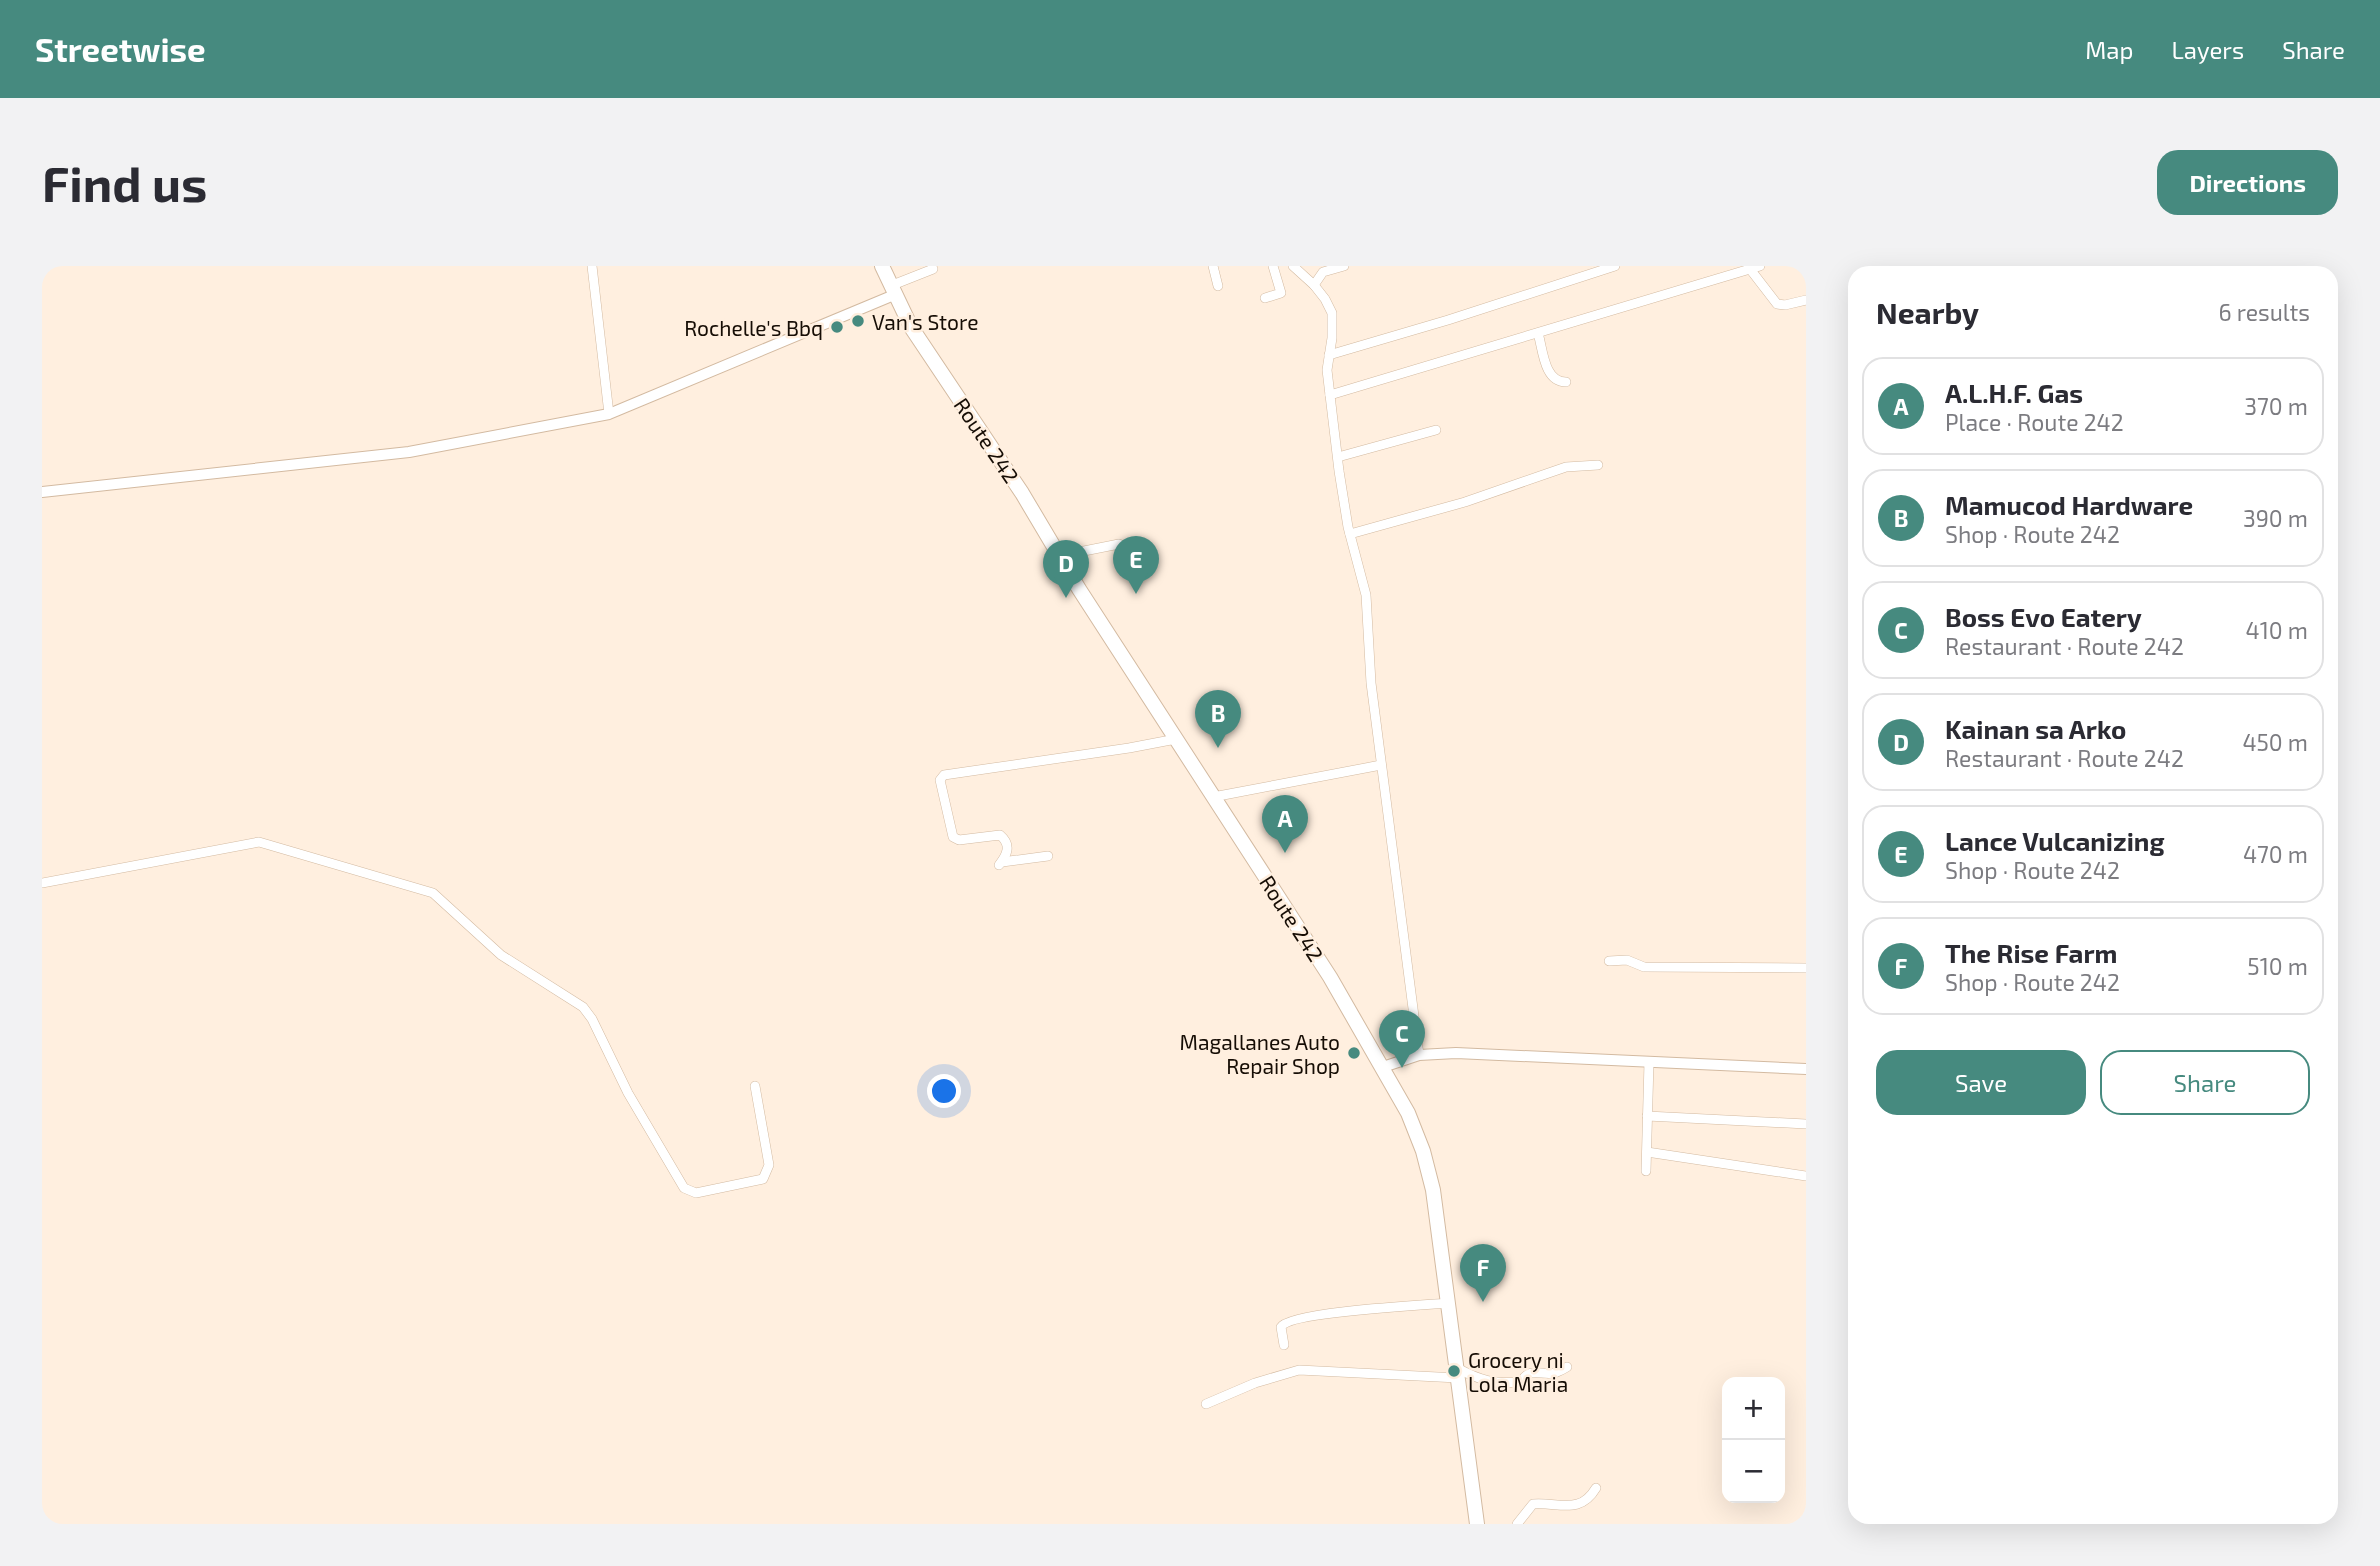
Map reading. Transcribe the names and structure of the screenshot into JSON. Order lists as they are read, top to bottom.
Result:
{
  "streets": {
    "main road": ["Route 242"]
  },
  "places": [
    "Van's Store",
    "Rochelle's Bbq",
    "Magallanes Auto Repair Shop",
    "Grocery ni Lola Maria"
  ],
  "page": {
    "header": "Streetwise",
    "nav": ["Map", "Layers", "Share"],
    "buttons": [
      "Directions",
      ["Save", "Share"]
    ],
    "title": "Find us",
    "heading": ["Nearby", "6 results"],
    "list": [
      {
        "mark": "A",
        "name": "A.L.H.F. Gas",
        "note": "Place · Route 242",
        "value": "370 m"
      },
      {
        "mark": "B",
        "name": "Mamucod Hardware",
        "note": "Shop · Route 242",
        "value": "390 m"
      },
      {
        "mark": "C",
        "name": "Boss Evo Eatery",
        "note": "Restaurant · Route 242",
        "value": "410 m"
      },
      {
        "mark": "D",
        "name": "Kainan sa Arko",
        "note": "Restaurant · Route 242",
        "value": "450 m"
      },
      {
        "mark": "E",
        "name": "Lance Vulcanizing",
        "note": "Shop · Route 242",
        "value": "470 m"
      },
      {
        "mark": "F",
        "name": "The Rise Farm",
        "note": "Shop · Route 242",
        "value": "510 m"
      }
    ],
    "pins": [
      "E",
      "D",
      "B",
      "A",
      "C",
      "F"
    ],
    "map_buttons": ["+", "−"]
  }
}
